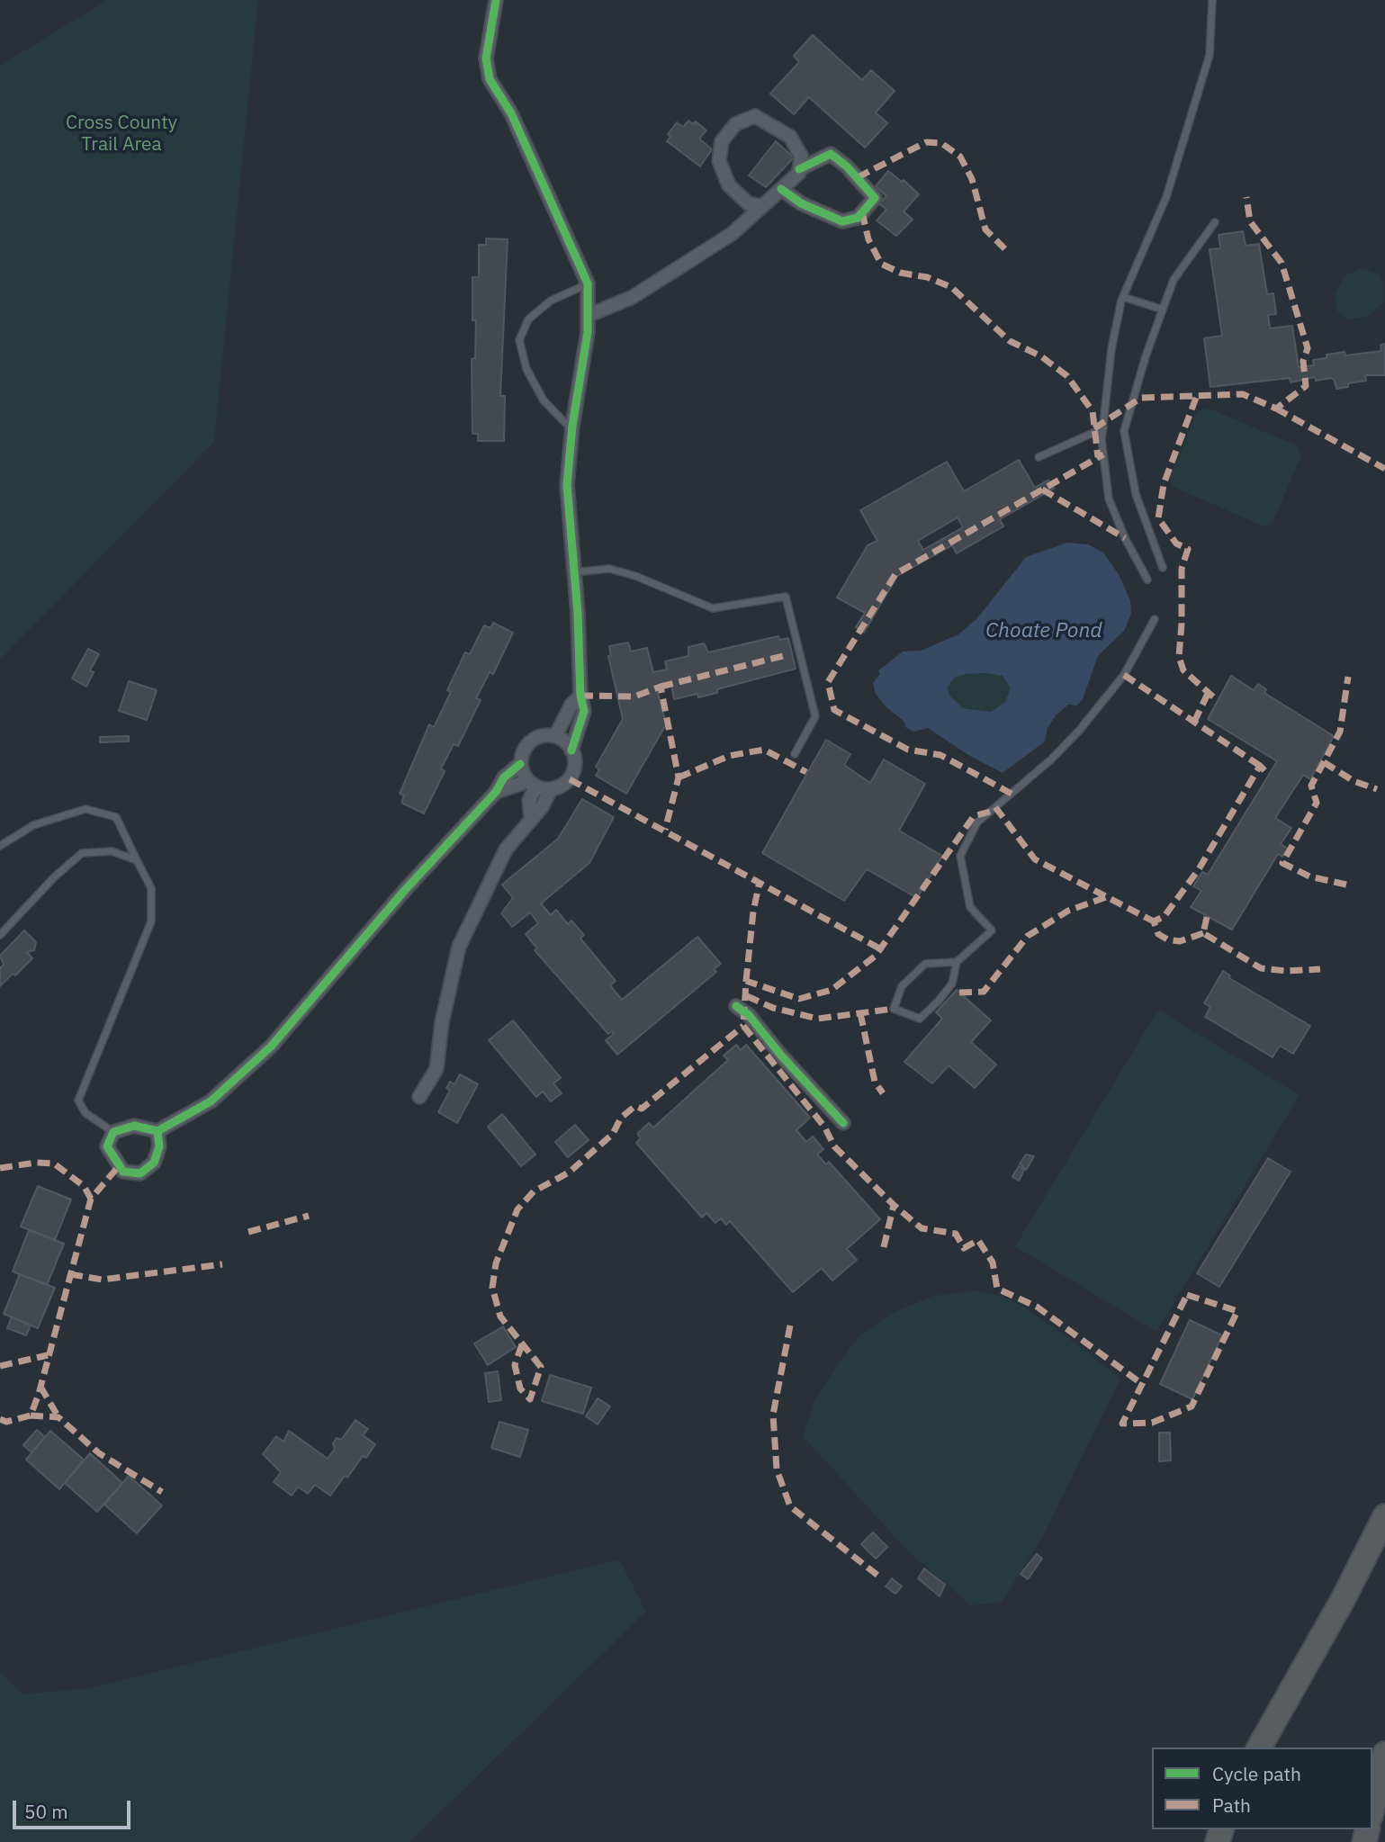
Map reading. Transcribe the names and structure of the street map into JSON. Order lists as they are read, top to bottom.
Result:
{
  "water": ["Choate Pond"],
  "parks": ["Cross County Trail Area"],
  "legend": ["Cycle path", "Path"],
  "scale_bar": "50 m"
}
